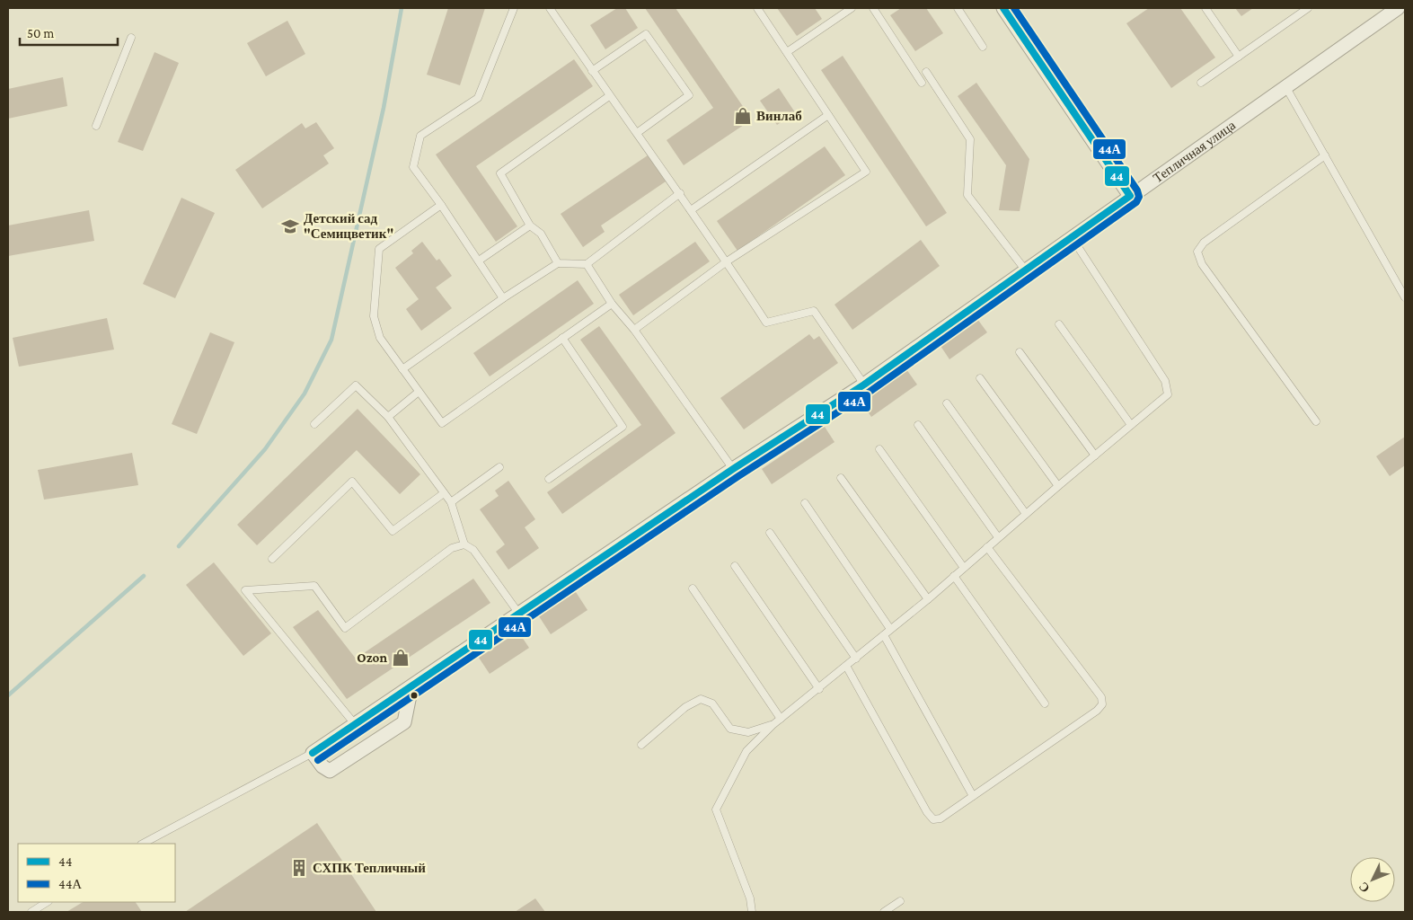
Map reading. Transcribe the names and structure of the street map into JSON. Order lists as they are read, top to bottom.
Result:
{
  "streets": {
    "street": ["Тепличная улица"]
  },
  "places": {
    "shop": ["Винлаб", "Ozon"],
    "school or university": ["Детский сад \"Семицветик\""],
    "building": ["СХПК Тепличный"]
  },
  "lines": ["transit line 44", "transit line 44А"],
  "legend": ["44", "44А"],
  "scale_bar": "50 m",
  "north": "bottom left"
}
